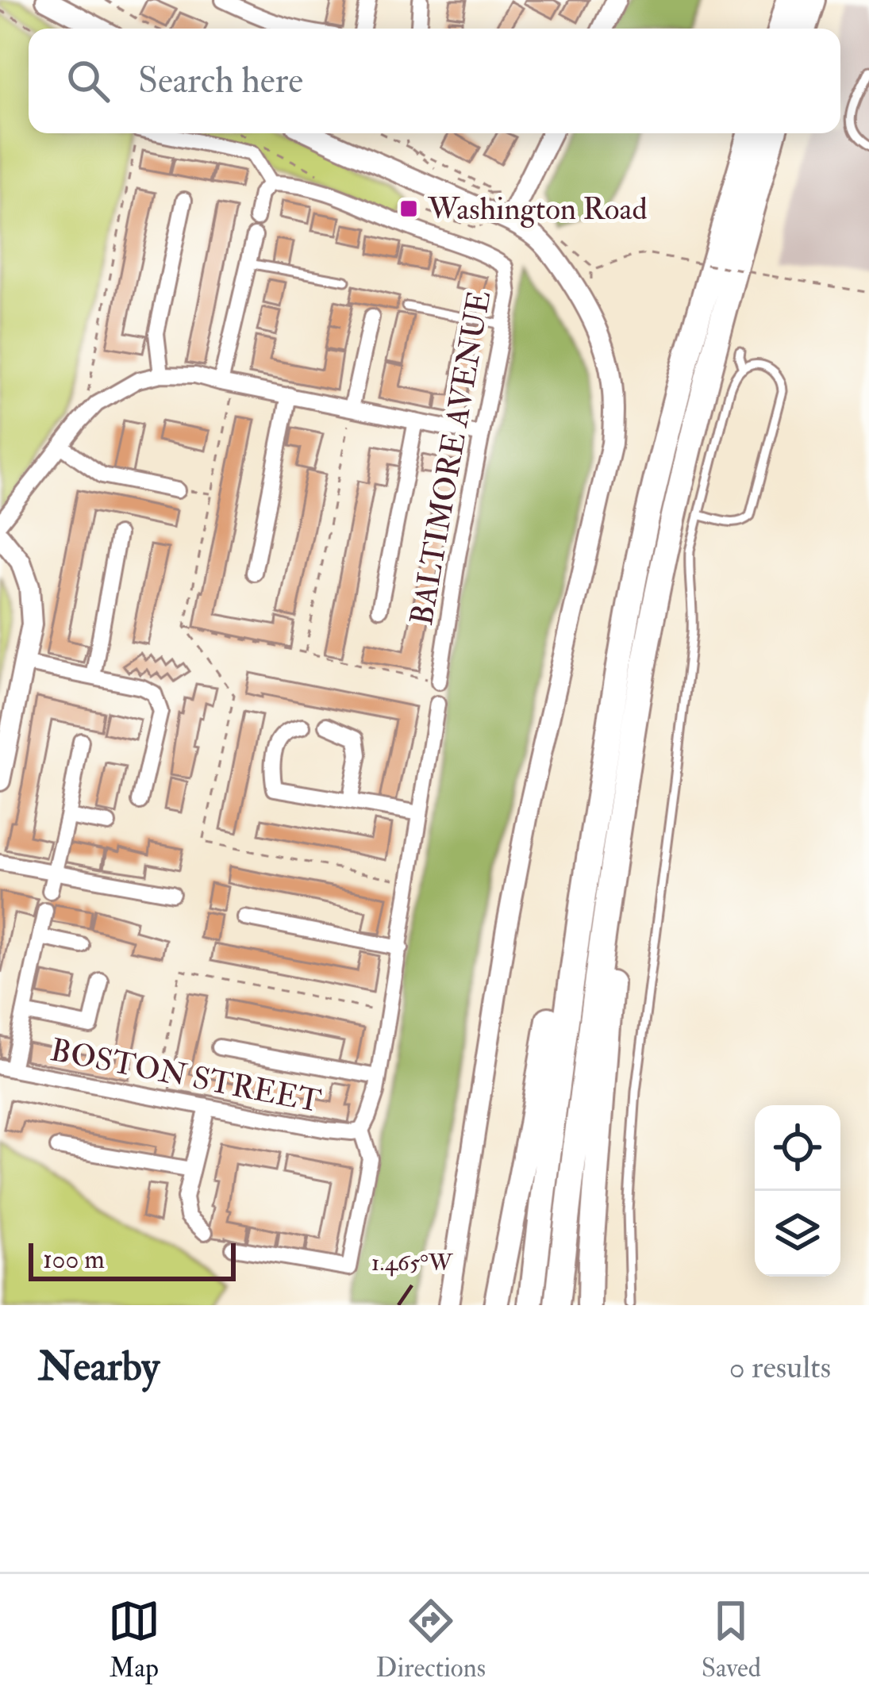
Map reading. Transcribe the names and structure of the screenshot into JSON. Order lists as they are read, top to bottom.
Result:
{
  "streets": {
    "street": ["BALTIMORE AVENUE", "BOSTON STREET"]
  },
  "places": {
    "transit": ["Washington Road"]
  },
  "scale_bar": "100 m",
  "page": {
    "search": "Search here",
    "scale": "100 m",
    "heading": ["Nearby", "0 results"],
    "nav": ["Map", "Directions", "Saved"]
  },
  "coordinates": ["1.465°W"]
}
